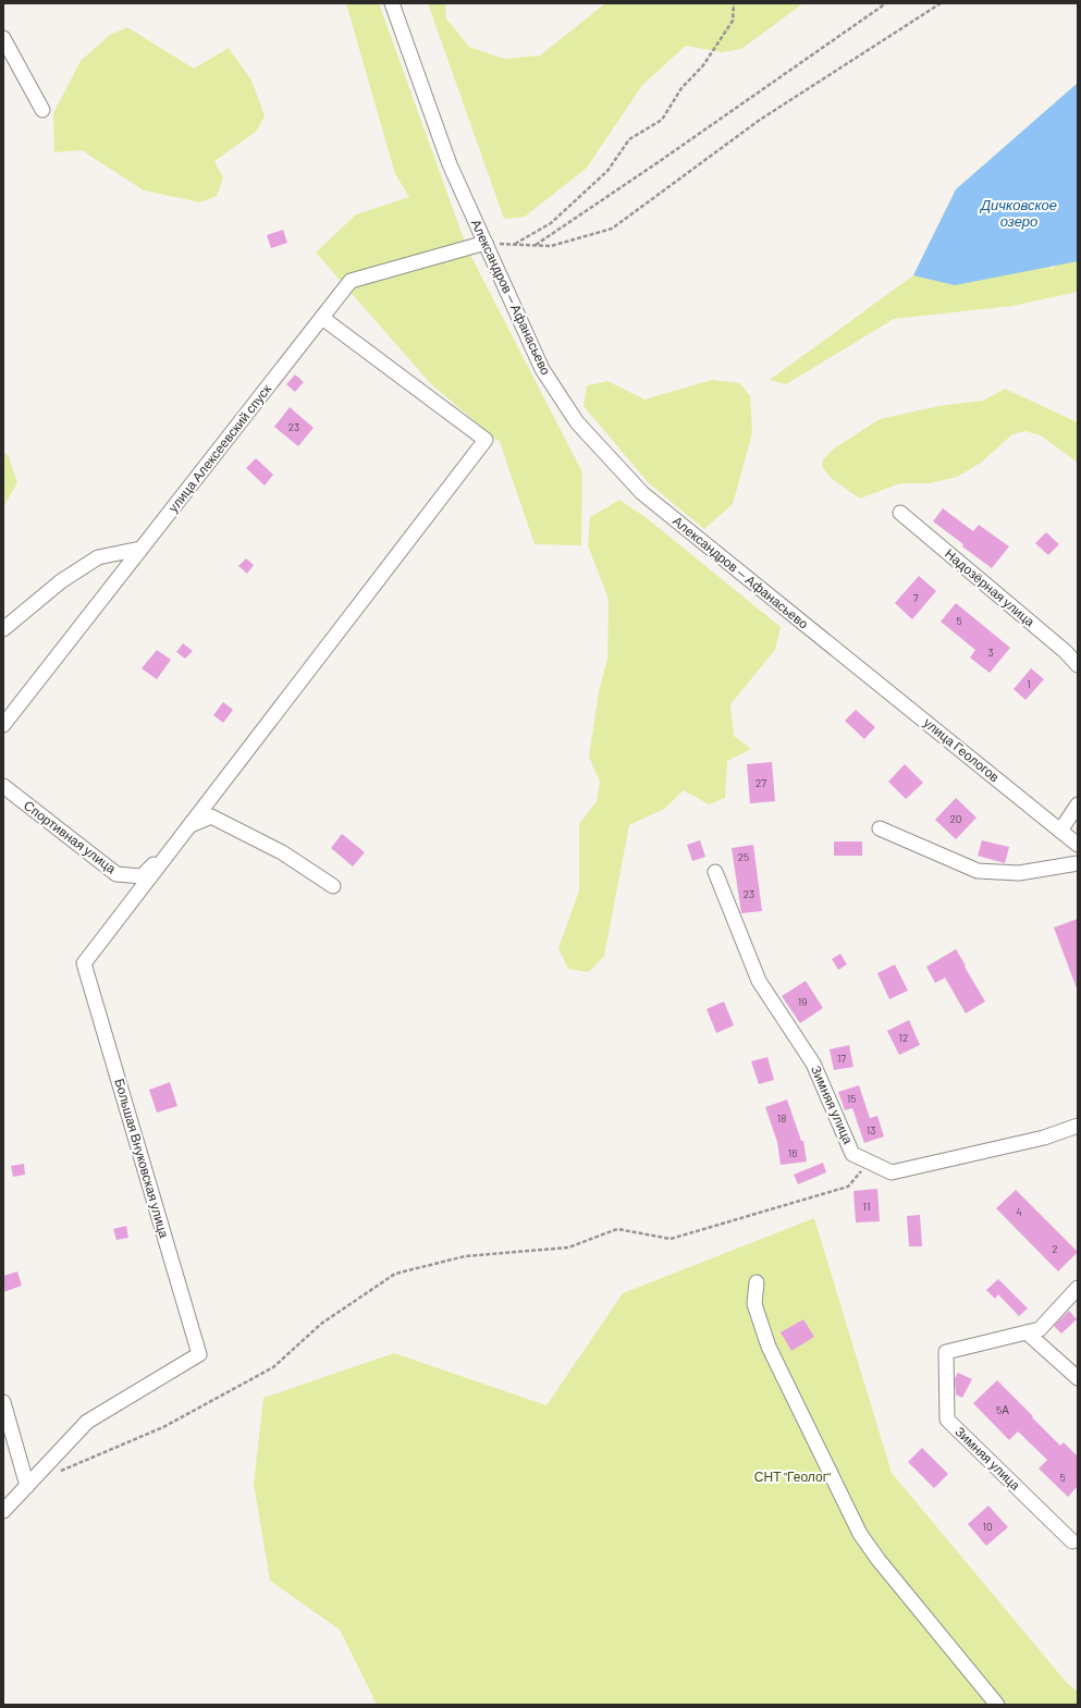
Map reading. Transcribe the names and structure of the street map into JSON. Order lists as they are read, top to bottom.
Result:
{
  "streets": {
    "street": [
      "Александров — Афанасьево",
      "улица Алексеевский спуск",
      "Надозёрная улица",
      "улица Геологов",
      "Спортивная улица",
      "Зимняя улица",
      "Большая Внуковская улица"
    ]
  },
  "crossings": [
    ["Александров — Афанасьево", "улица Алексеевский спуск"],
    ["Александров — Афанасьево", "улица Геологов"],
    ["Спортивная улица", "Большая Внуковская улица"]
  ],
  "water": ["Дичковское озеро"],
  "parks": ["СНТ \"Геолог\""],
  "house_numbers": [
    "23",
    "7",
    "5",
    "3",
    "1",
    "27",
    "20",
    "25",
    "23",
    "19",
    "12",
    "17",
    "15",
    "18",
    "13",
    "16",
    "11",
    "4",
    "2",
    "5А",
    "5",
    "10"
  ]
}
